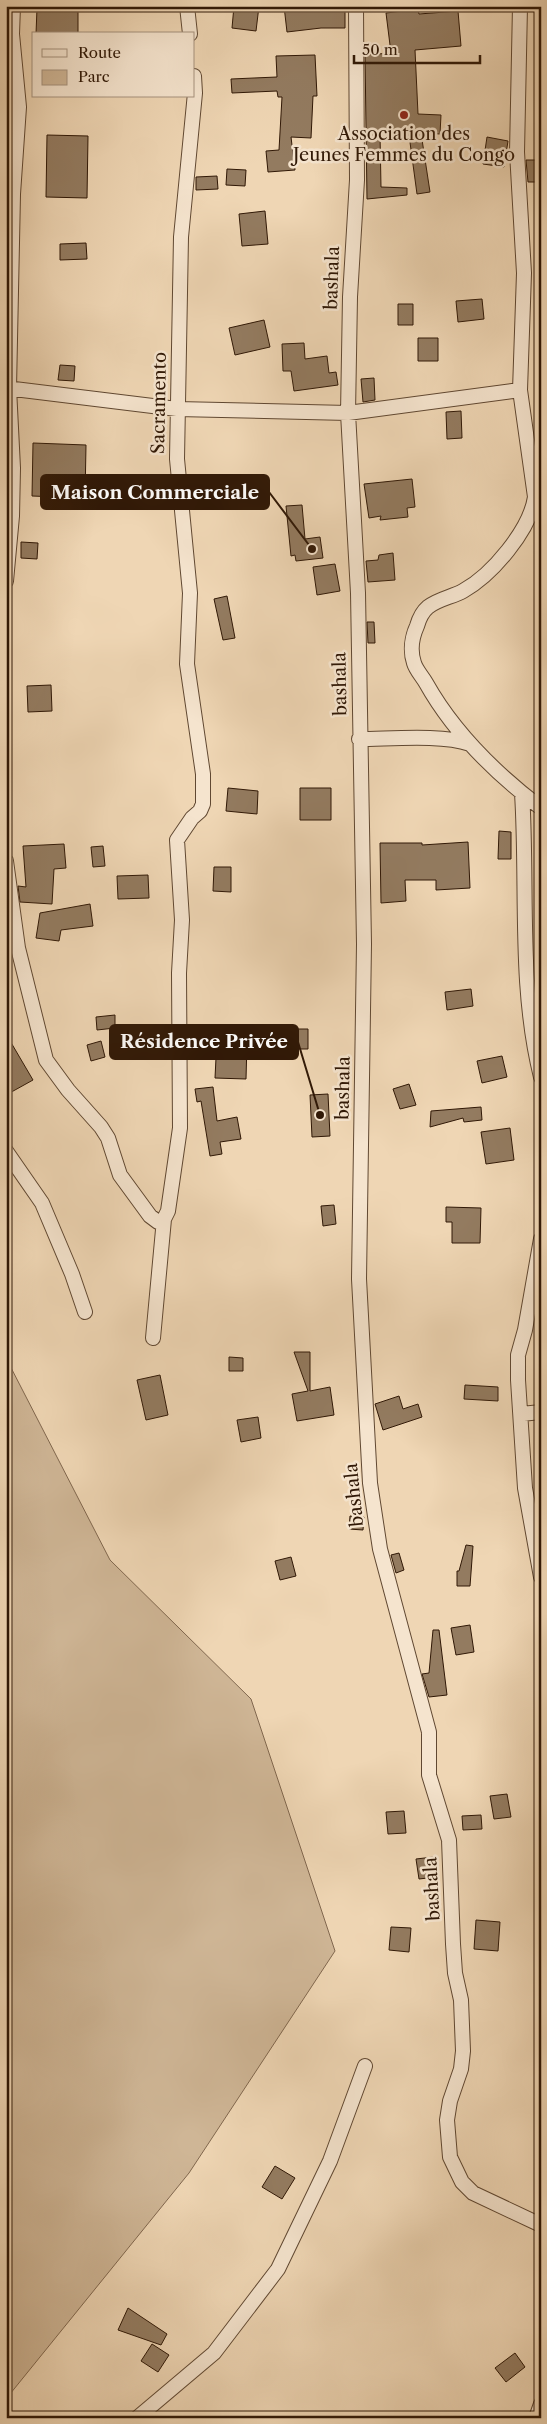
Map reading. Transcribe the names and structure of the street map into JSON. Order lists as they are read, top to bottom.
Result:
{
  "streets": {
    "street": ["bashala", "Sacramento"]
  },
  "places": ["Association des Jeunes Femmes du Congo", "Maison Commerciale", "Résidence Privée"],
  "legend": ["Route", "Parc"],
  "scale_bar": "50 m"
}
